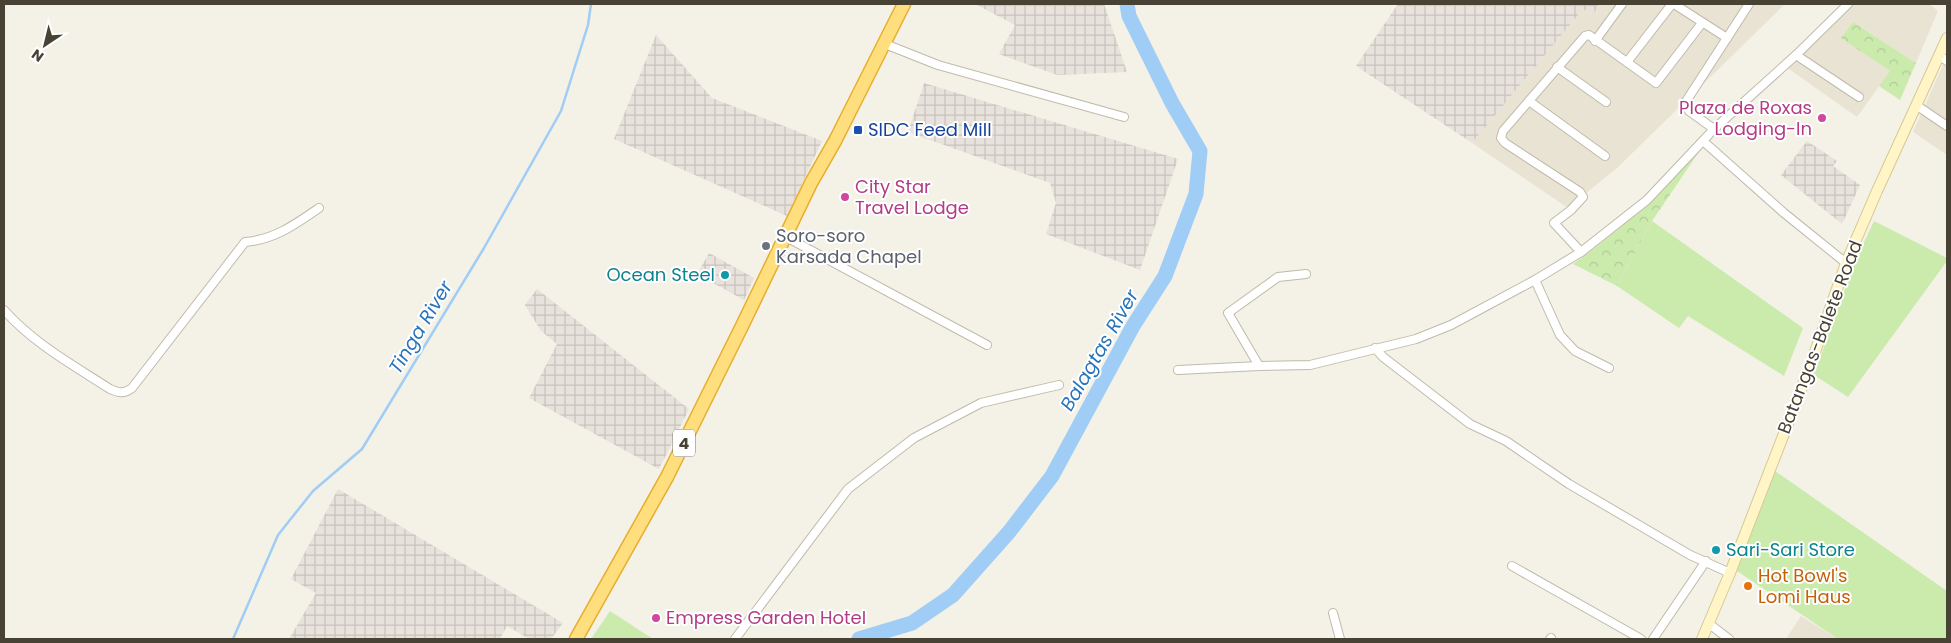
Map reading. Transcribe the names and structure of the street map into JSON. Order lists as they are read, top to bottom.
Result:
{
  "streets": {
    "highway": ["4"],
    "main road": ["Batangas-Balete Road"]
  },
  "water": ["Tinga River", "Balagtas River"],
  "places": {
    "other": [
      "Plaza de Roxas Lodging-In",
      "City Star Travel Lodge",
      "Soro-soro Karsada Chapel",
      "Ocean Steel",
      "Sari-Sari Store",
      "Hot Bowl's Lomi Haus",
      "Empress Garden Hotel"
    ],
    "transit": ["SIDC Feed Mill"]
  },
  "north": "bottom left"
}
